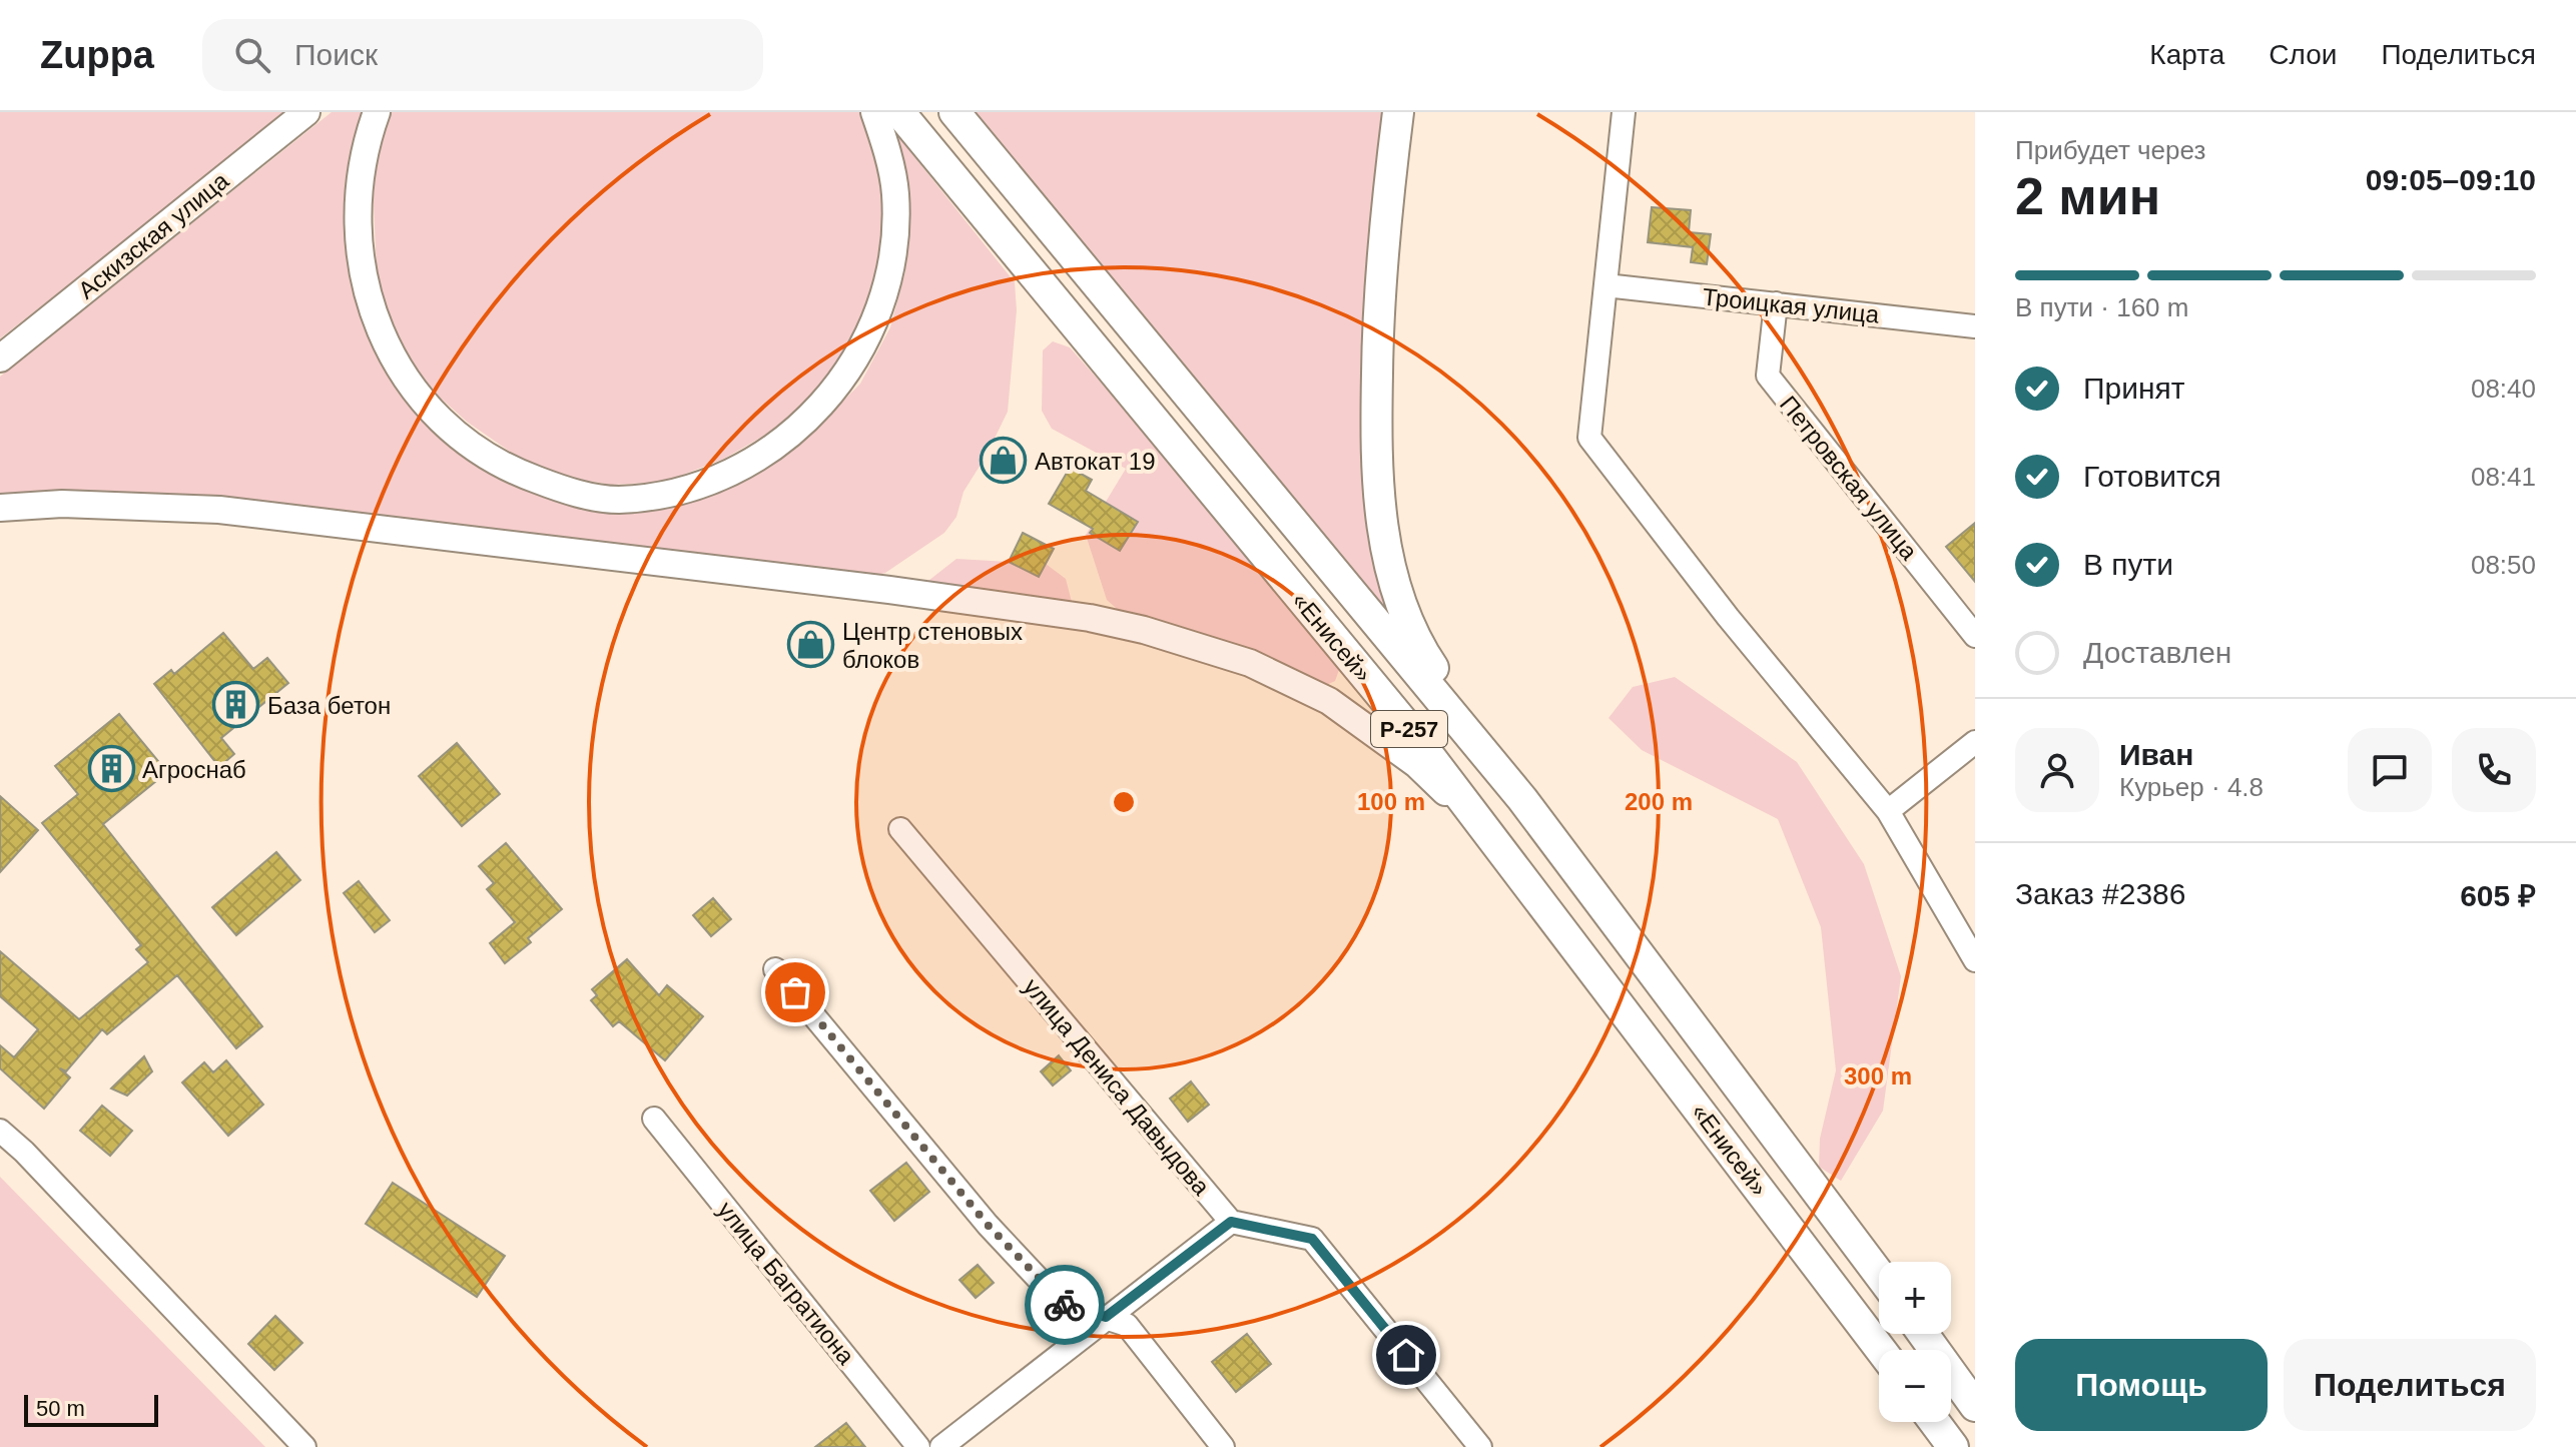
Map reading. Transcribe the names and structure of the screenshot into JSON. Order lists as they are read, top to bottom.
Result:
{
  "streets": {
    "highway": ["«Енисей»", "Р-257"],
    "main road": ["Аскизская улица"],
    "street": [
      "Троицкая улица",
      "Петровская улица",
      "улица Дениса Давыдова",
      "улица Багратиона"
    ]
  },
  "crossings": [
    ["Троицкая улица", "Петровская улица"]
  ],
  "places": {
    "shop": ["Автокат 19", "Центр стеновых блоков"],
    "building": ["База бетон", "Агроснаб"]
  },
  "scale_bar": "50 m",
  "page": {
    "header": "Zuppa",
    "search": "Поиск",
    "nav": ["Карта", "Слои", "Поделиться"],
    "heading": ["2 мин", "Прибудет через", "09:05–09:10"],
    "panel": [
      "Иван",
      "Курьер · 4.8",
      "Заказ #2386",
      "605 ₽"
    ],
    "bar": "В пути · 160 m",
    "list": [
      ["Принят", "08:40"],
      ["Готовится", "08:41"],
      ["В пути", "08:50"],
      "Доставлен"
    ],
    "map_buttons": ["+", "−"],
    "buttons": ["Помощь", "Поделиться"],
    "scale": "50 m"
  },
  "rings": ["100 m", "200 m", "300 m"]
}
